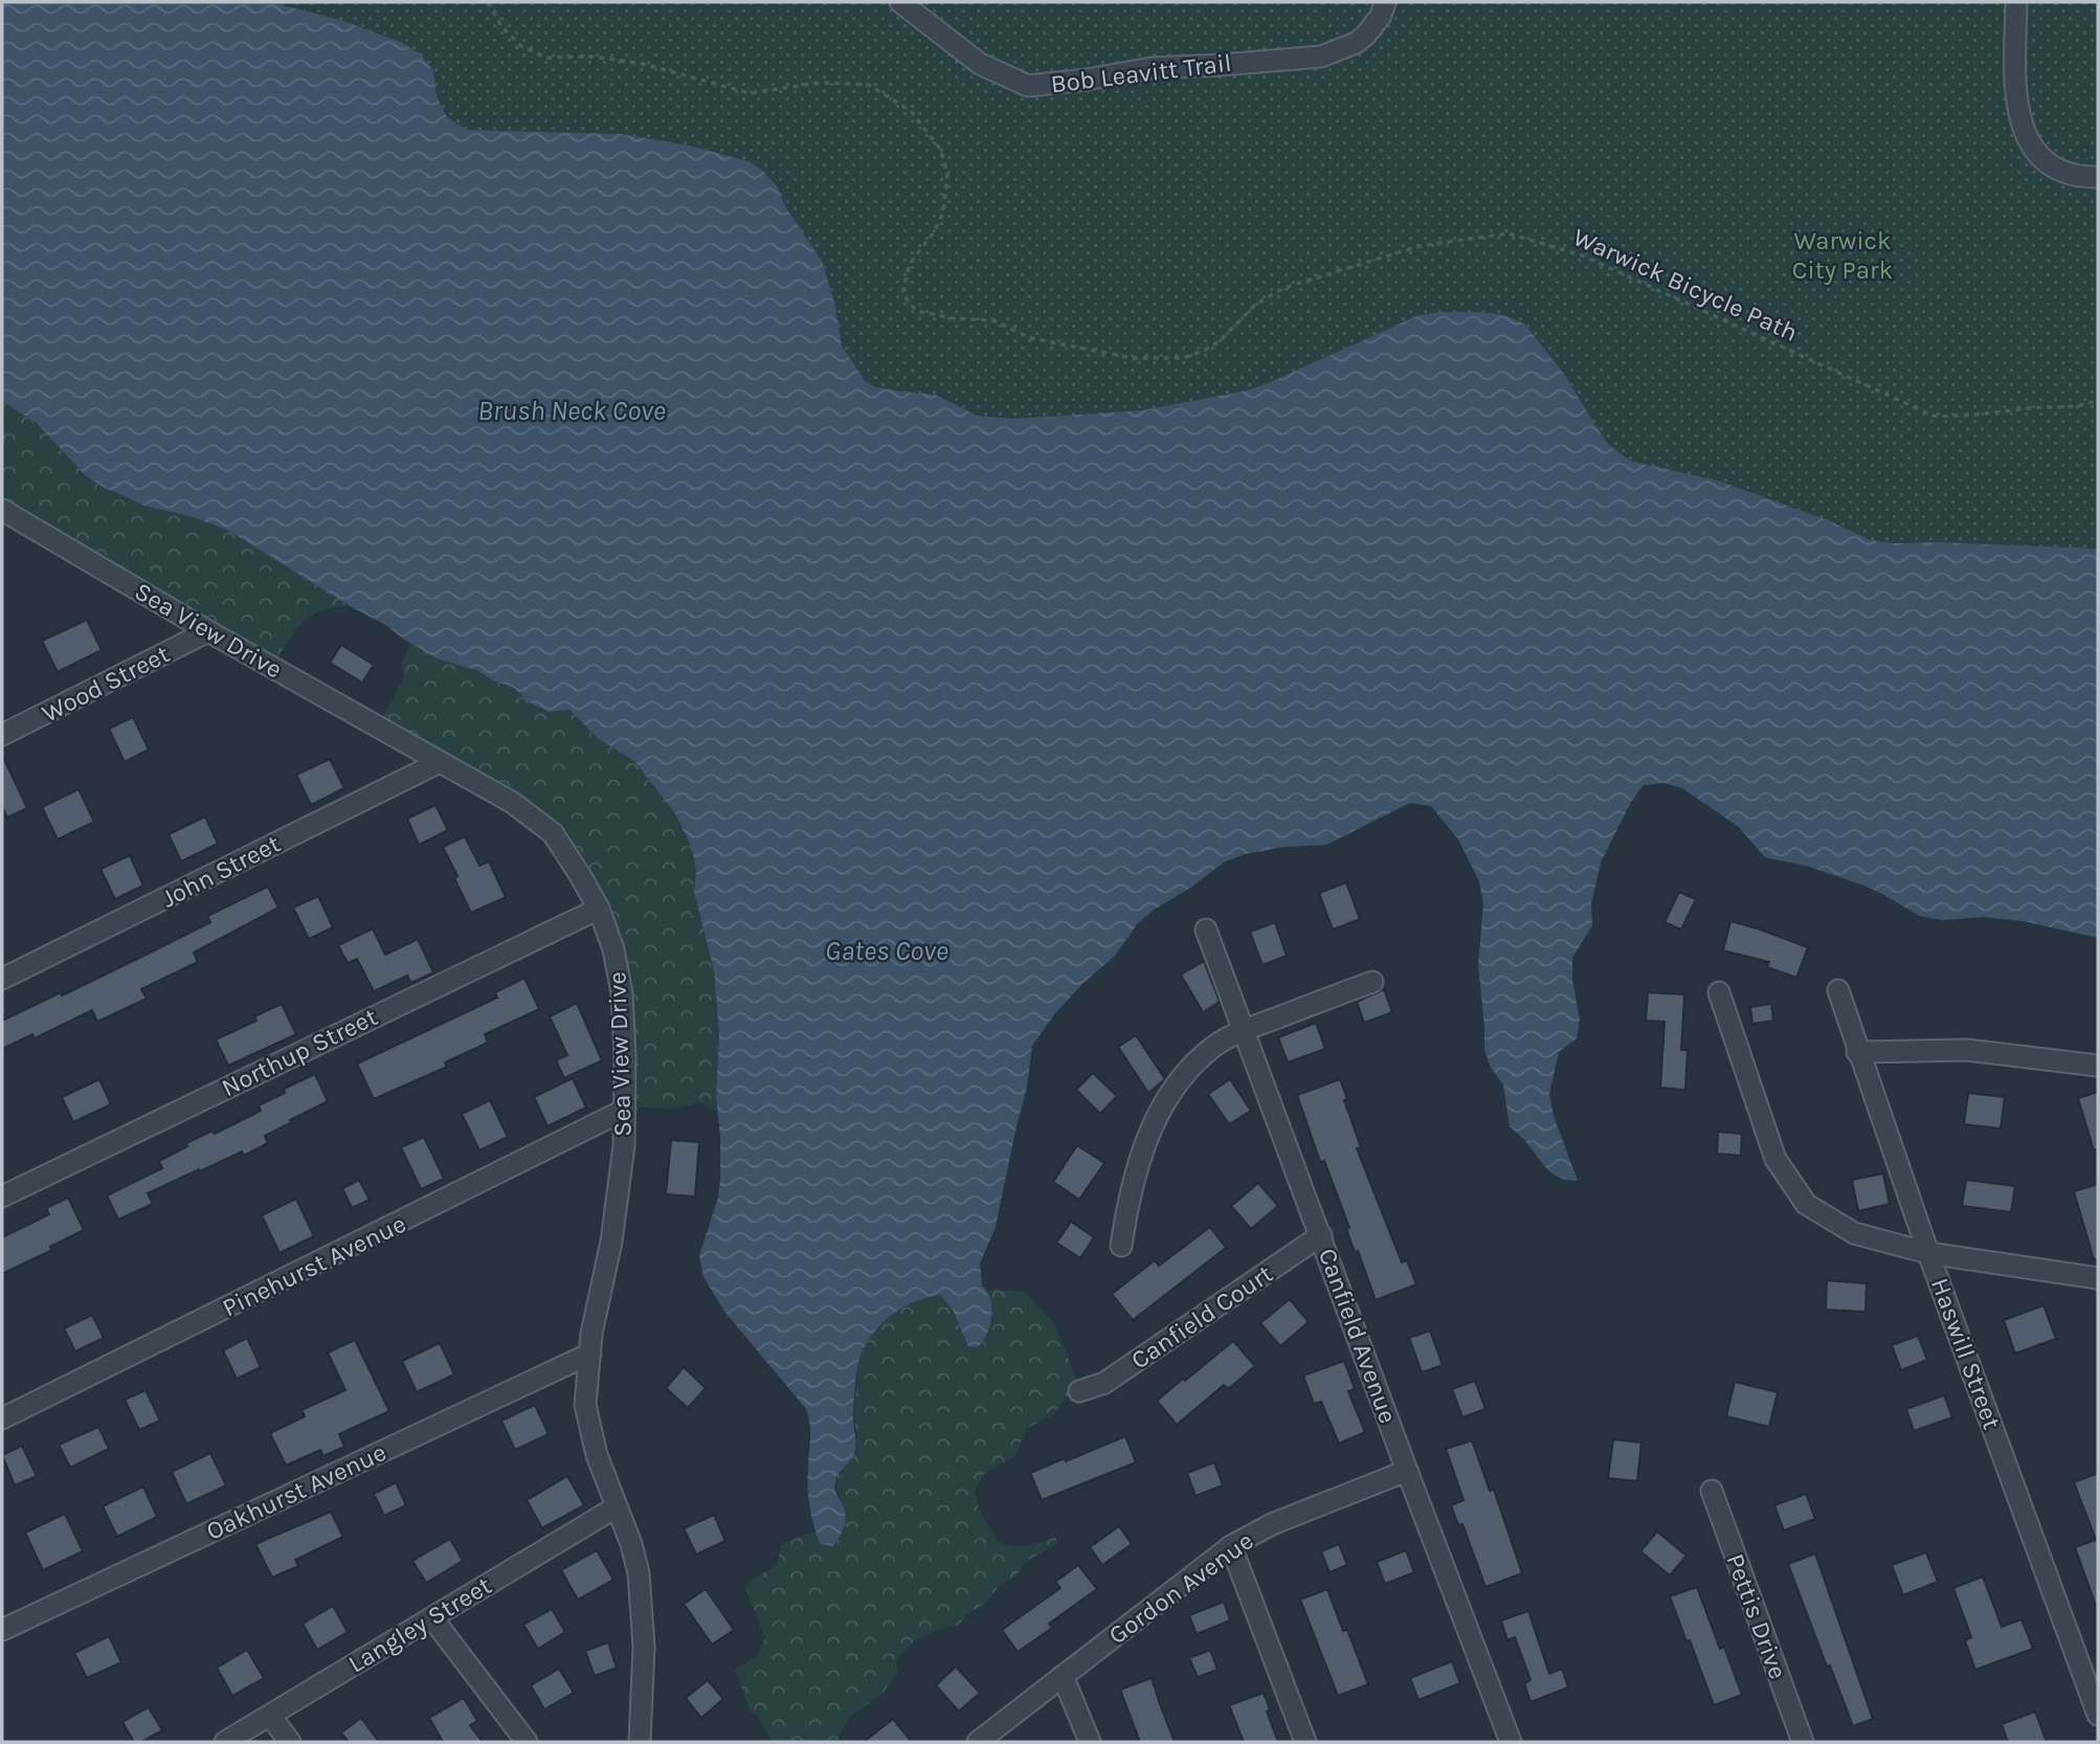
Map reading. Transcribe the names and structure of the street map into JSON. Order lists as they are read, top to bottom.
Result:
{
  "streets": {
    "street": [
      "Bob Leavitt Trail",
      "Sea View Drive",
      "Wood Street",
      "John Street",
      "Northup Street",
      "Pinehurst Avenue",
      "Canfield Court",
      "Canfield Avenue",
      "Haswill Street",
      "Oakhurst Avenue",
      "Gordon Avenue",
      "Pettis Drive",
      "Langley Street"
    ],
    "path": ["Warwick Bicycle Path"]
  },
  "crossings": [
    ["Sea View Drive", "Wood Street"],
    ["Sea View Drive", "John Street"],
    ["Sea View Drive", "Northup Street"],
    ["Sea View Drive", "Pinehurst Avenue"],
    ["Sea View Drive", "Oakhurst Avenue"],
    ["Sea View Drive", "Langley Street"],
    ["Canfield Court", "Canfield Avenue"],
    ["Canfield Avenue", "Gordon Avenue"]
  ],
  "water": ["Brush Neck Cove", "Gates Cove"],
  "parks": ["Warwick City Park"]
}
